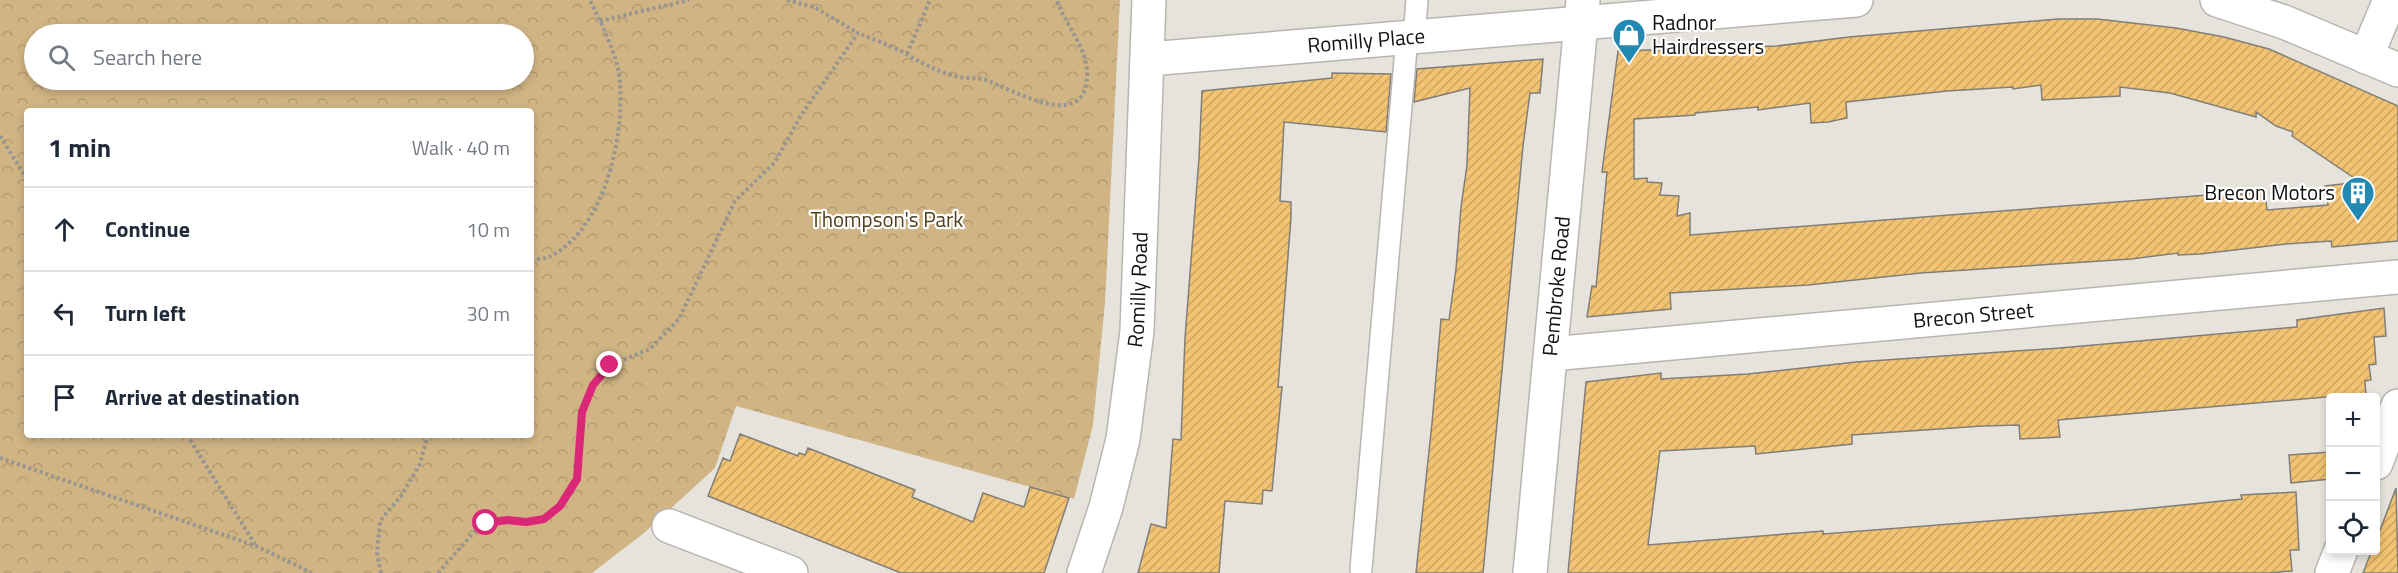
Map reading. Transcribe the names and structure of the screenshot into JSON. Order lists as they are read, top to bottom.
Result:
{
  "streets": {
    "street": [
      "Romilly Place",
      "Pembroke Road",
      "Romilly Road",
      "Brecon Street"
    ]
  },
  "crossings": [
    ["Romilly Place", "Pembroke Road"],
    ["Romilly Place", "Romilly Road"],
    ["Pembroke Road", "Brecon Street"]
  ],
  "parks": ["Thompson's Park"],
  "places": {
    "shop": ["Radnor Hairdressers"],
    "building": ["Brecon Motors"]
  },
  "page": {
    "search": "Search here",
    "heading": ["1 min", "Walk · 40 m"],
    "list": [
      ["Continue", "10 m"],
      ["Turn left", "30 m"],
      "Arrive at destination"
    ],
    "map_buttons": ["+", "−"]
  }
}
